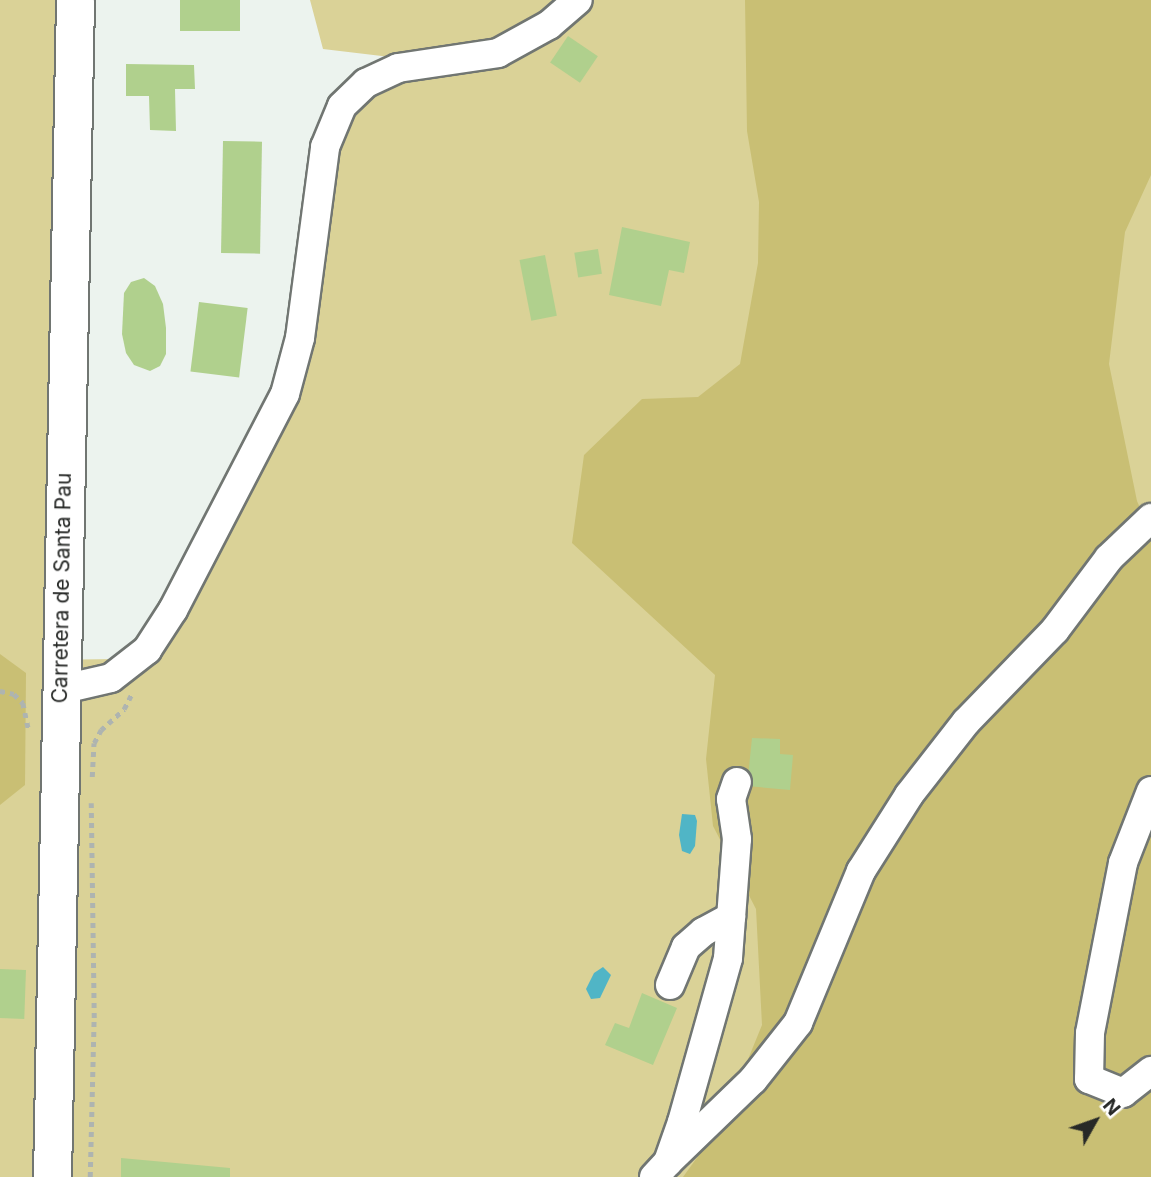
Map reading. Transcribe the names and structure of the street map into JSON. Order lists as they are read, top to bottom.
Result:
{
  "streets": {
    "main road": ["Carretera de Santa Pau"]
  },
  "north": "top right"
}
